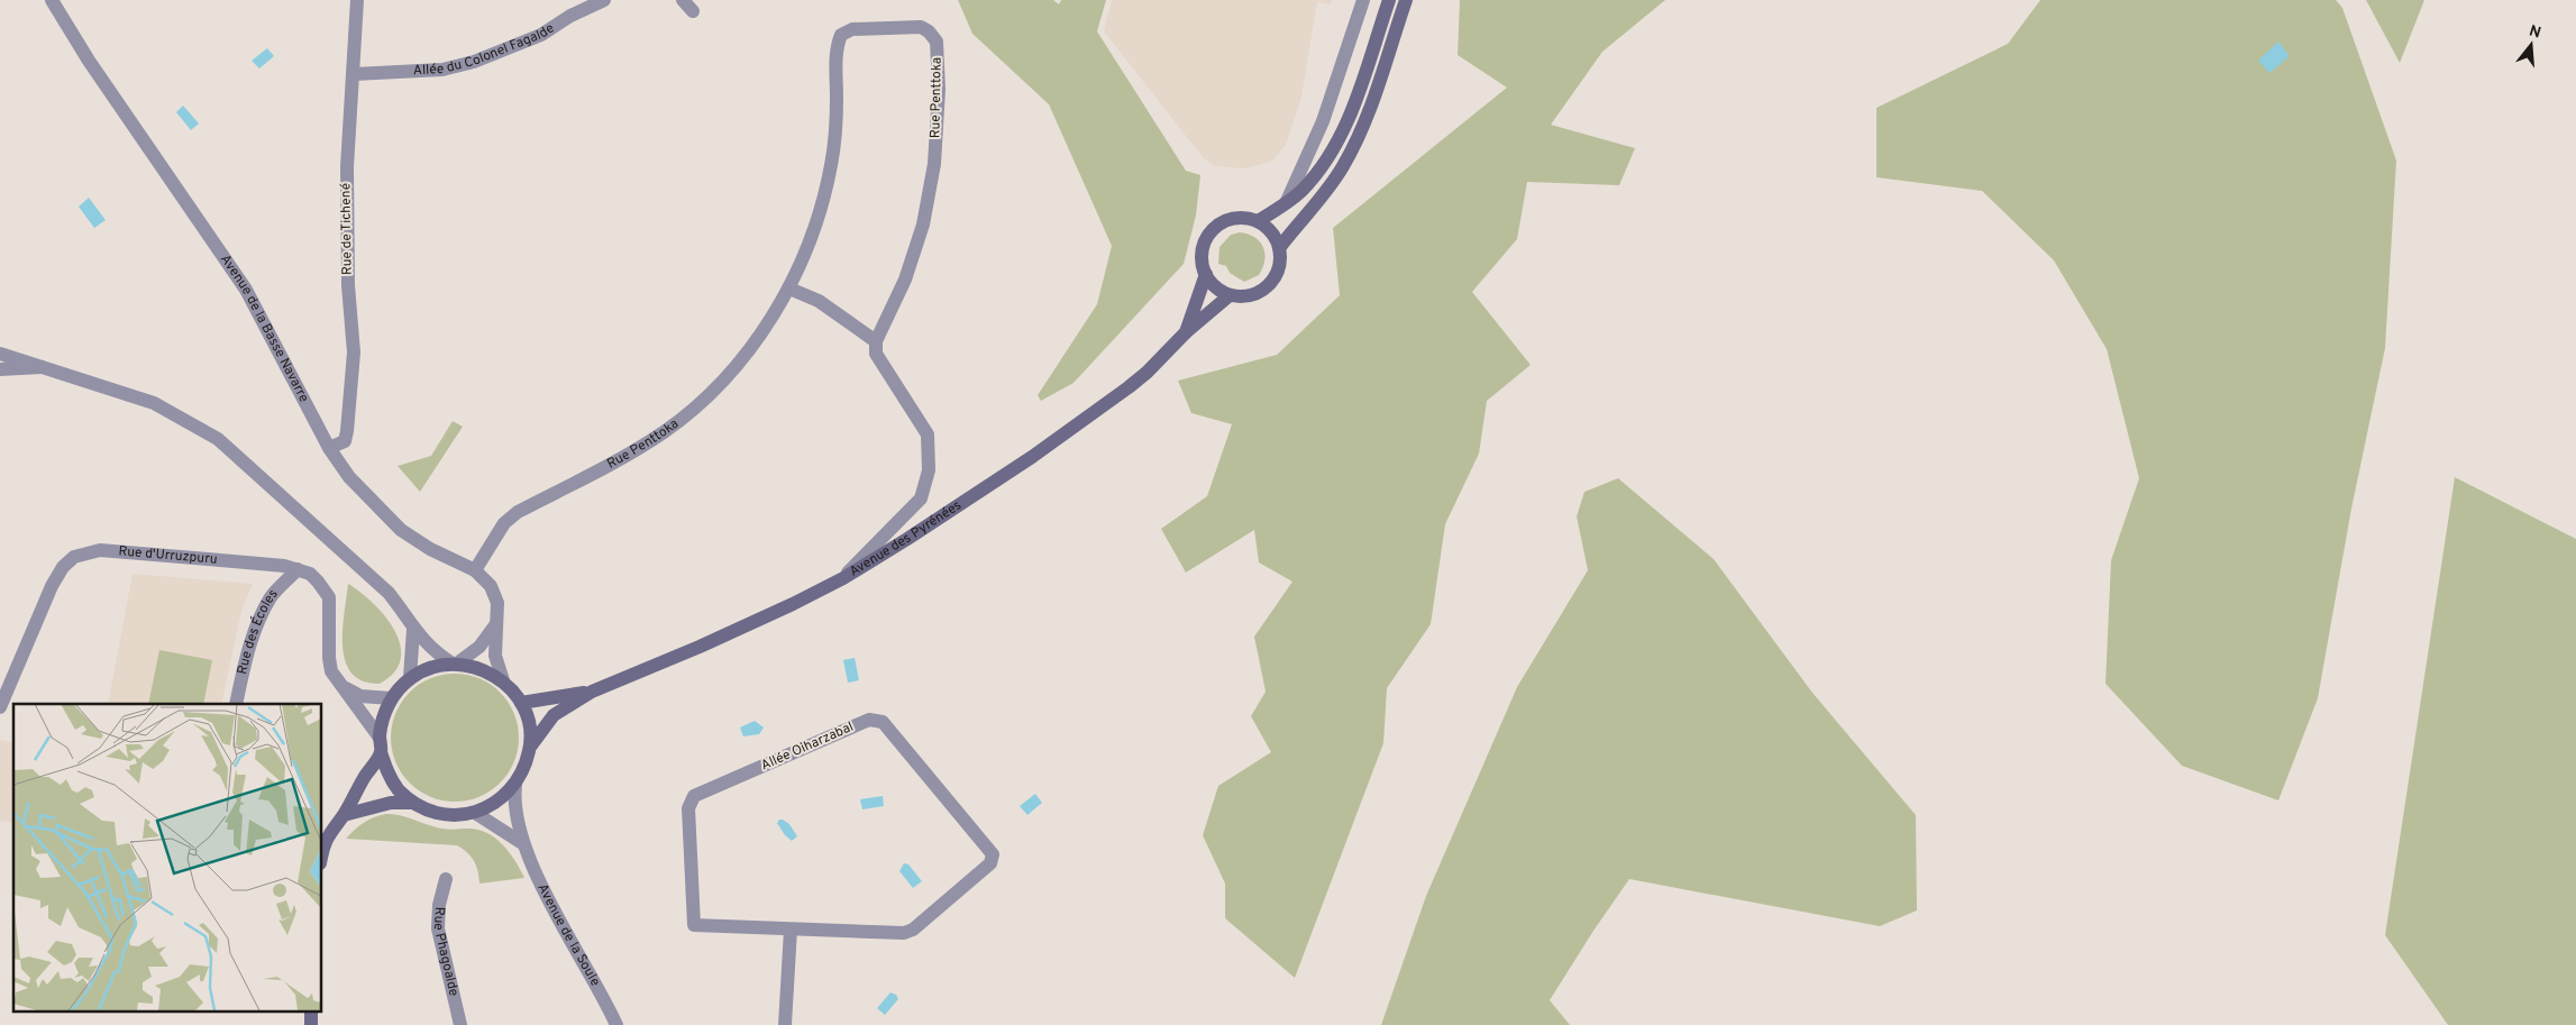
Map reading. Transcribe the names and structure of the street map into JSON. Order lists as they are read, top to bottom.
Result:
{
  "streets": {
    "main road": ["Avenue des Pyrénées"],
    "street": [
      "Allée du Colonel Fagalde",
      "Rue Penttoka",
      "Rue de Tichené",
      "Avenue de la Basse Navarre",
      "Rue d'Urruzpuru",
      "Rue des Écoles",
      "Allée Oiharzabal",
      "Avenue de la Soule",
      "Rue Phagoalde"
    ]
  },
  "crossings": [
    ["Allée du Colonel Fagalde", "Rue de Tichené"],
    ["Rue Penttoka", "Avenue de la Basse Navarre"],
    ["Rue de Tichené", "Avenue de la Basse Navarre"],
    ["Avenue de la Basse Navarre", "Avenue des Pyrénées"],
    ["Avenue de la Basse Navarre", "Rue d'Urruzpuru"],
    ["Avenue de la Basse Navarre", "Avenue de la Soule"],
    ["Avenue des Pyrénées", "Rue d'Urruzpuru"],
    ["Avenue des Pyrénées", "Avenue de la Soule"],
    ["Rue d'Urruzpuru", "Rue des Écoles"],
    ["Rue d'Urruzpuru", "Avenue de la Soule"]
  ],
  "north": "top"
}
